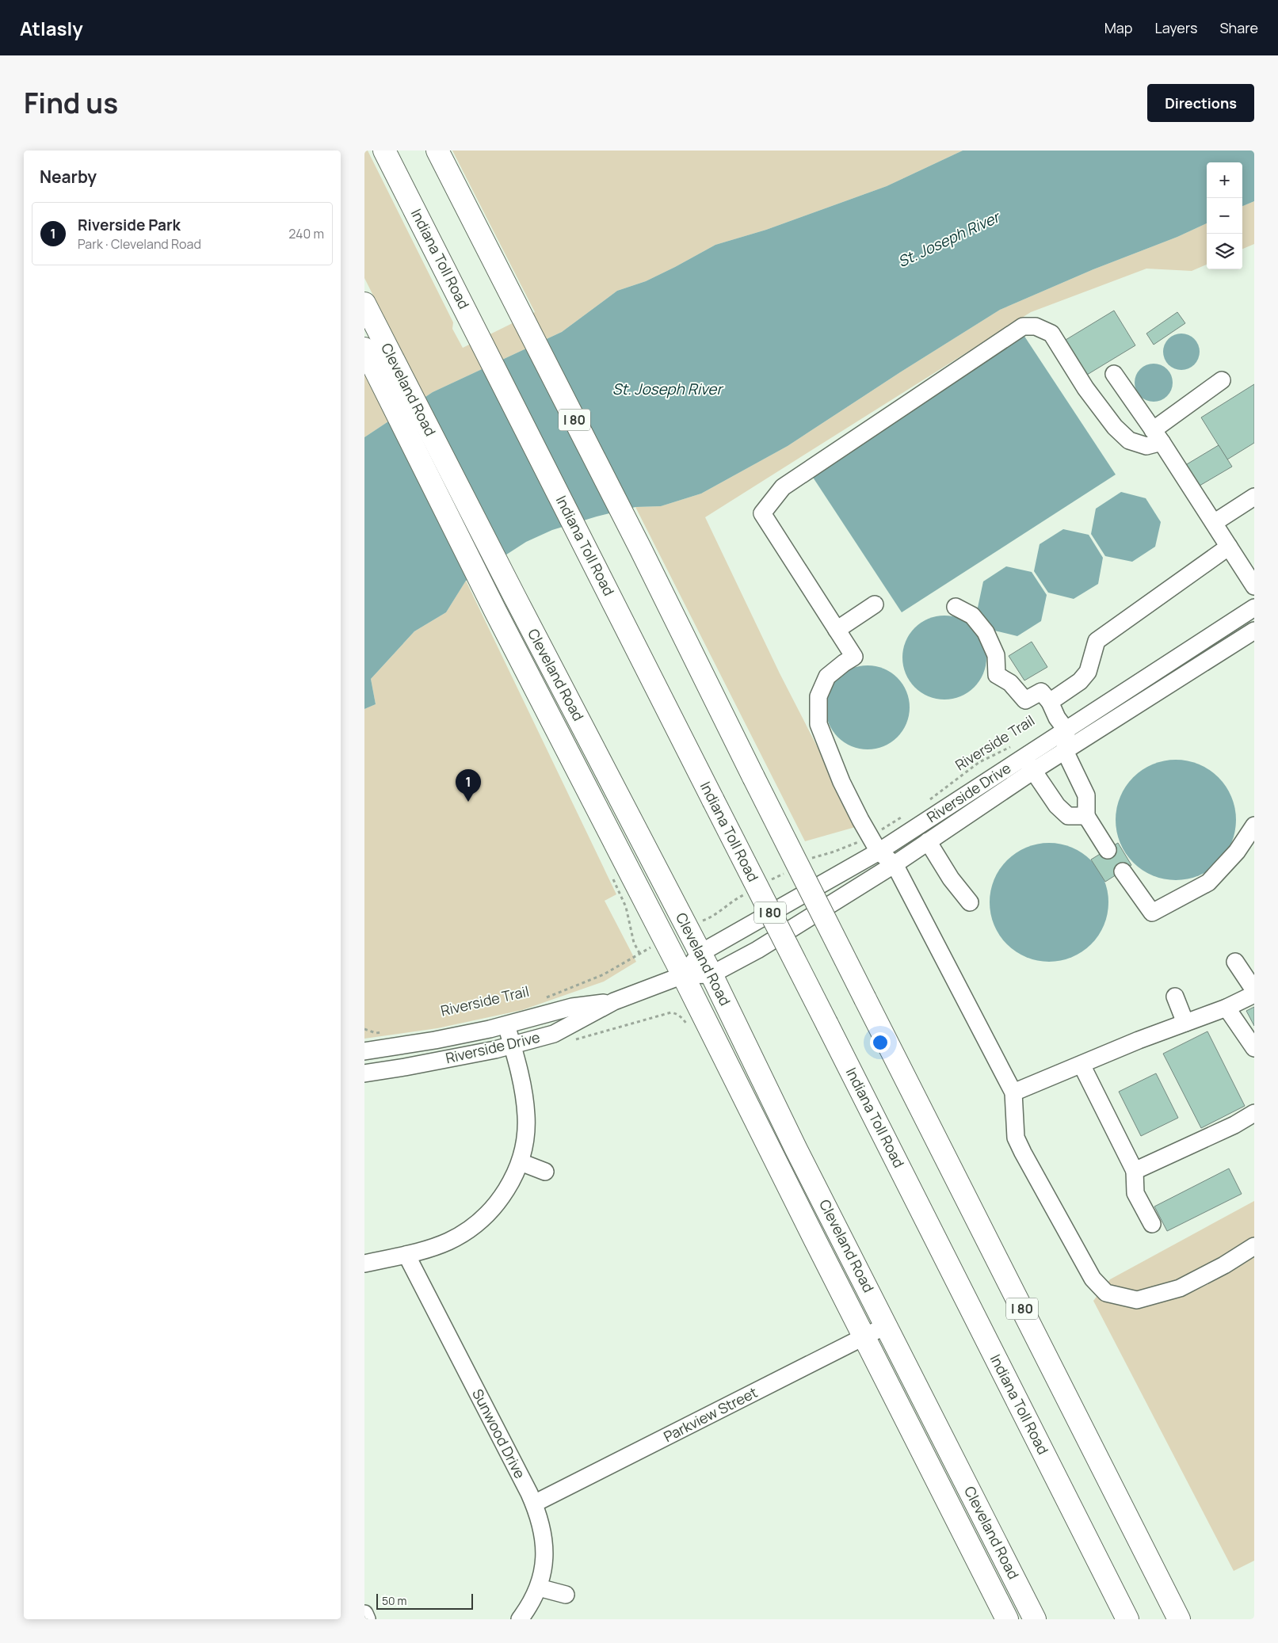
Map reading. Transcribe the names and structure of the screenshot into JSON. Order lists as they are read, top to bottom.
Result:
{
  "streets": {
    "main road": ["Indiana Toll Road", "Cleveland Road", "I 80"],
    "street": ["Riverside Drive", "Parkview Street", "Sunwood Drive"],
    "path": ["Riverside Trail"]
  },
  "crossings": [
    ["Cleveland Road", "Riverside Drive"],
    ["Cleveland Road", "Parkview Street"],
    ["Riverside Trail", "Riverside Drive"],
    ["Parkview Street", "Sunwood Drive"]
  ],
  "water": ["St. Joseph River"],
  "scale_bar": "50 m",
  "page": {
    "header": "Atlasly",
    "nav": ["Map", "Layers", "Share"],
    "title": "Find us",
    "buttons": "Directions",
    "heading": "Nearby",
    "map_buttons": ["+", "−"],
    "list": [
      {
        "mark": "1",
        "name": "Riverside Park",
        "note": "Park · Cleveland Road",
        "value": "240 m"
      }
    ],
    "pins": "1",
    "scale": "50 m"
  }
}
